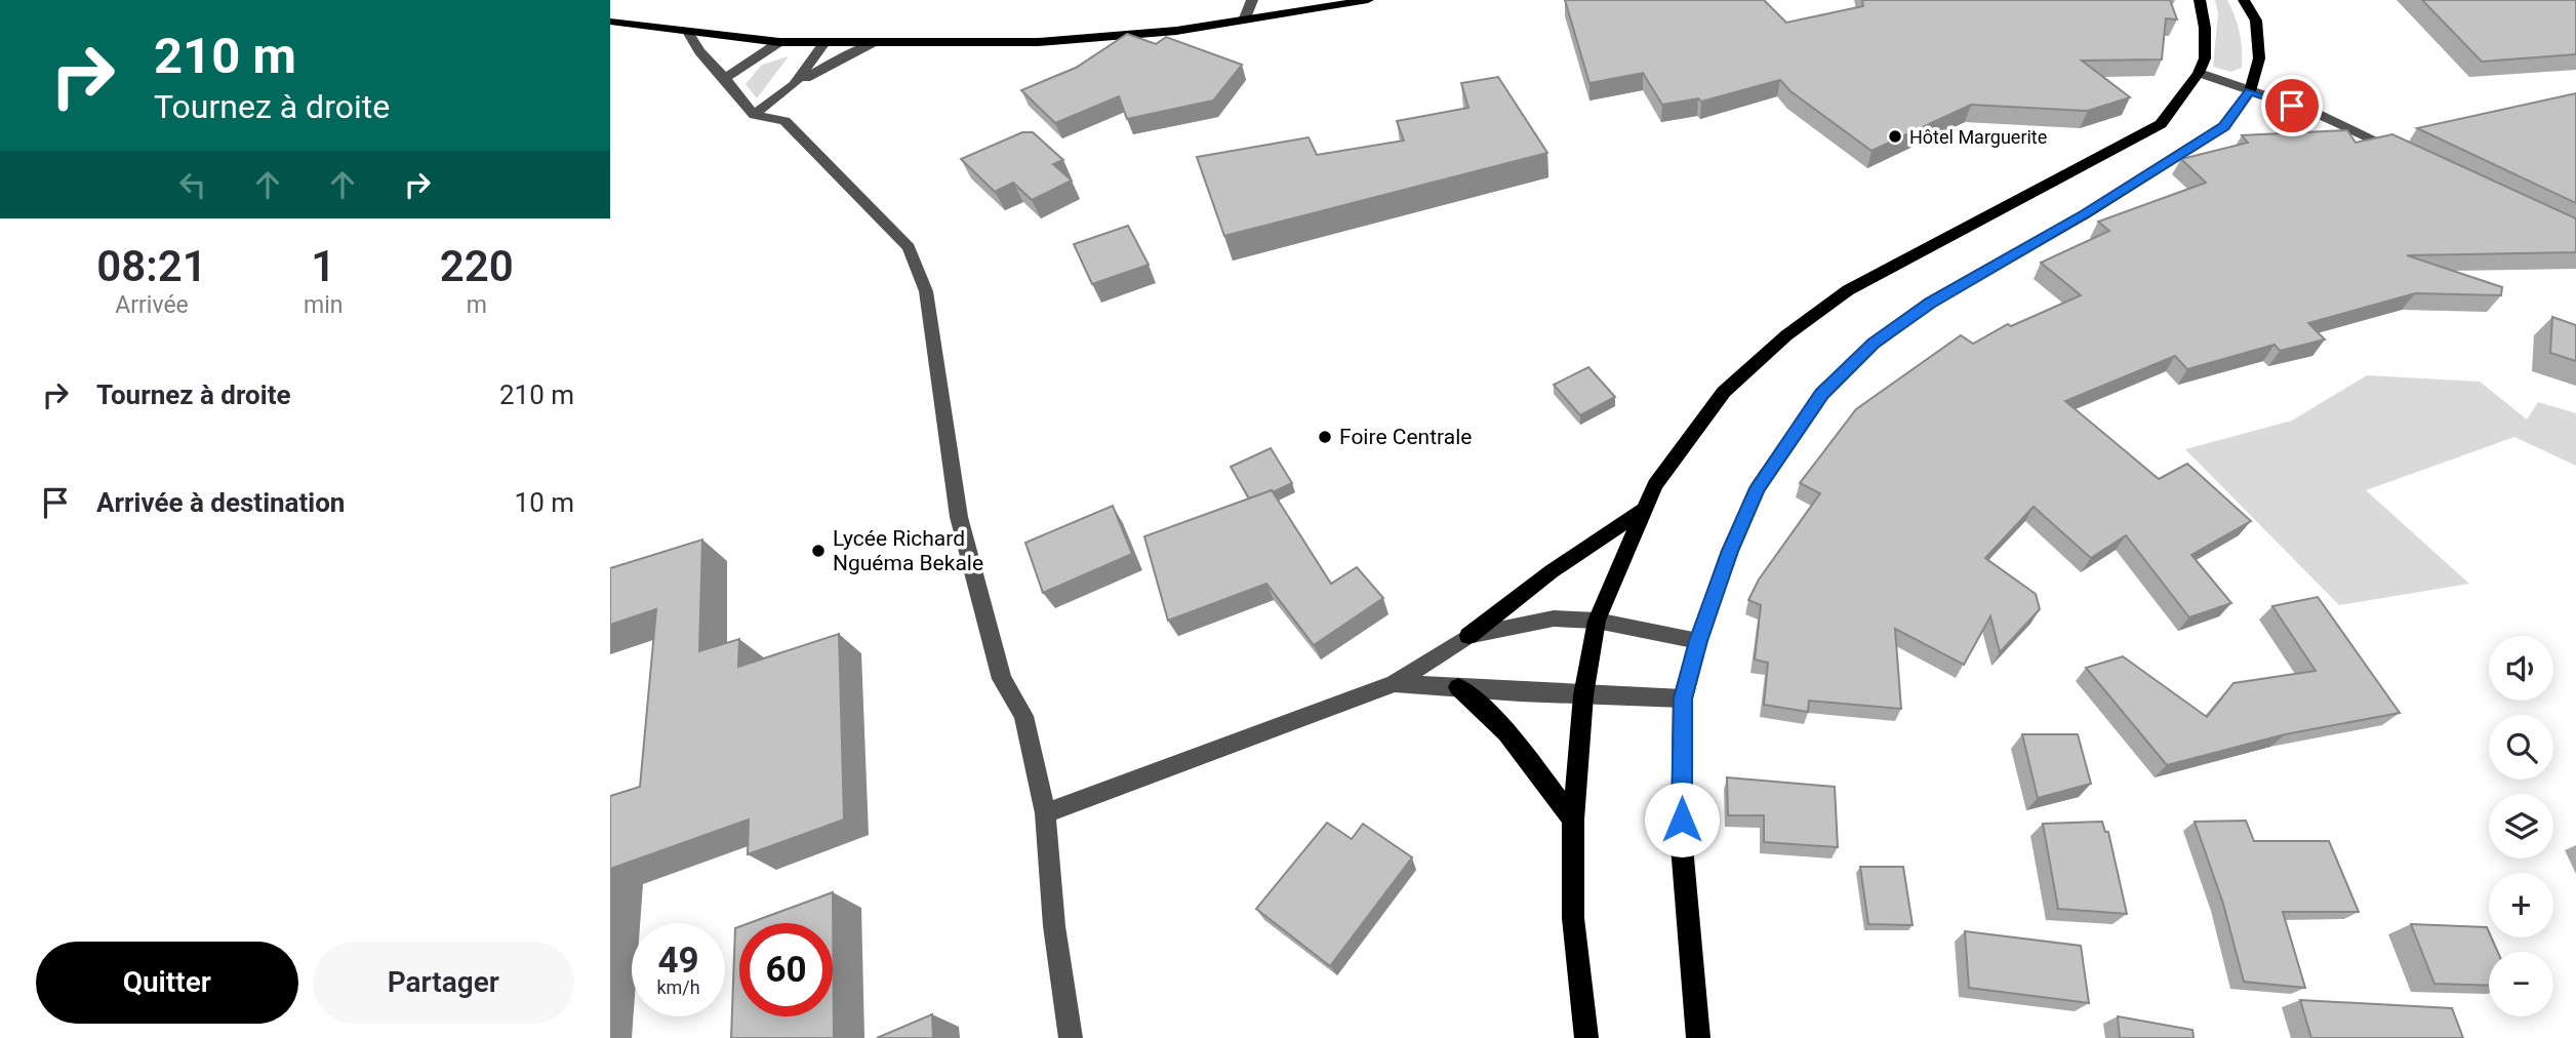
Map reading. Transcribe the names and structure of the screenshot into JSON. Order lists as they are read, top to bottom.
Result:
{
  "places": ["Hôtel Marguerite", "Foire Centrale", "Lycée Richard Nguéma Bekale"],
  "page": {
    "turn": ["210 m", "Tournez à droite"],
    "eta": [
      "08:21",
      "Arrivée",
      "1",
      "min",
      "220",
      "m"
    ],
    "list": [
      {
        "name": "Tournez à droite",
        "value": "210 m"
      },
      {
        "name": "Arrivée à destination",
        "value": "10 m"
      }
    ],
    "map_buttons": ["+", "−"],
    "speed": "49 km/h",
    "limit": "60",
    "buttons": ["Quitter", "Partager"]
  }
}
